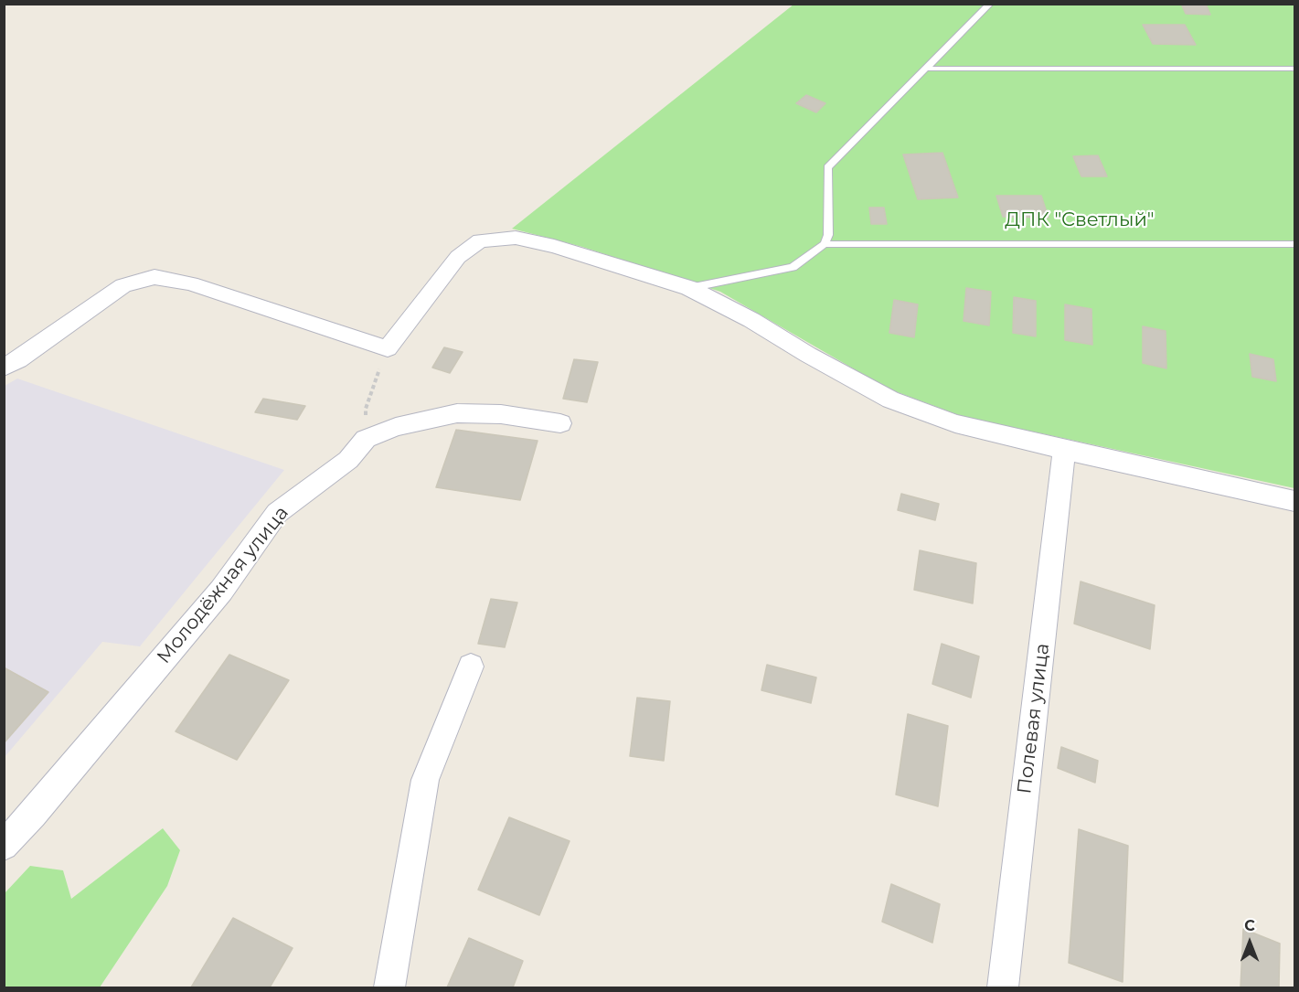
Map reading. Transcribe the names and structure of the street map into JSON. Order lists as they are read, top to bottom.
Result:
{
  "streets": {
    "street": ["Молодёжная улица", "Полевая улица"]
  },
  "parks": ["ДПК \"Светлый\""],
  "north": "top"
}
